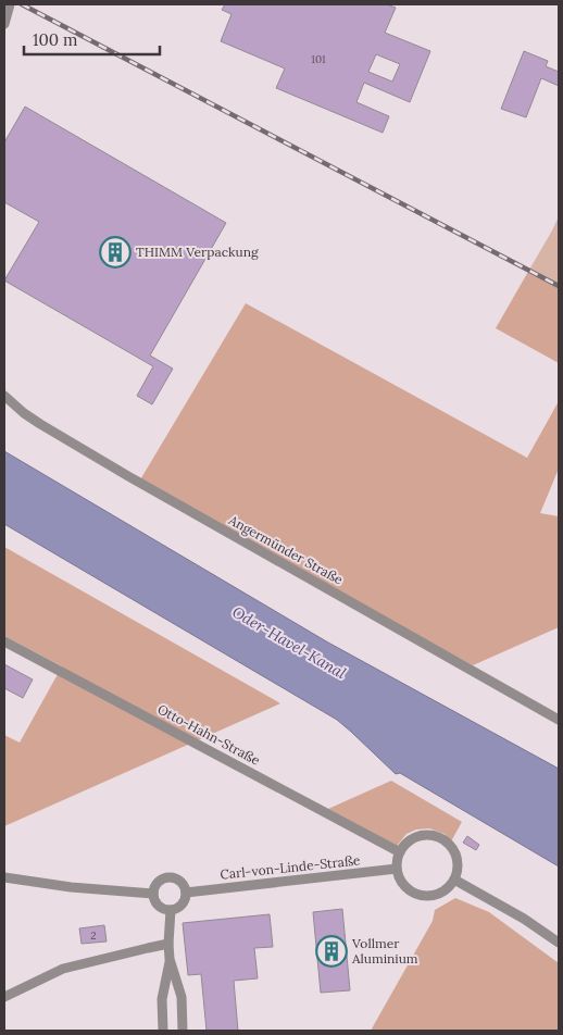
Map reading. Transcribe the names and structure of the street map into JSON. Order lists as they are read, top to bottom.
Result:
{
  "streets": {
    "street": ["Angermünder Straße", "Otto-Hahn-Straße", "Carl-von-Linde-Straße"]
  },
  "crossings": [
    ["Otto-Hahn-Straße", "Carl-von-Linde-Straße"]
  ],
  "water": ["Oder-Havel-Kanal"],
  "places": {
    "building": ["THIMM Verpackung", "Vollmer Aluminium"]
  },
  "house_numbers": ["101", "2"],
  "scale_bar": "100 m"
}
